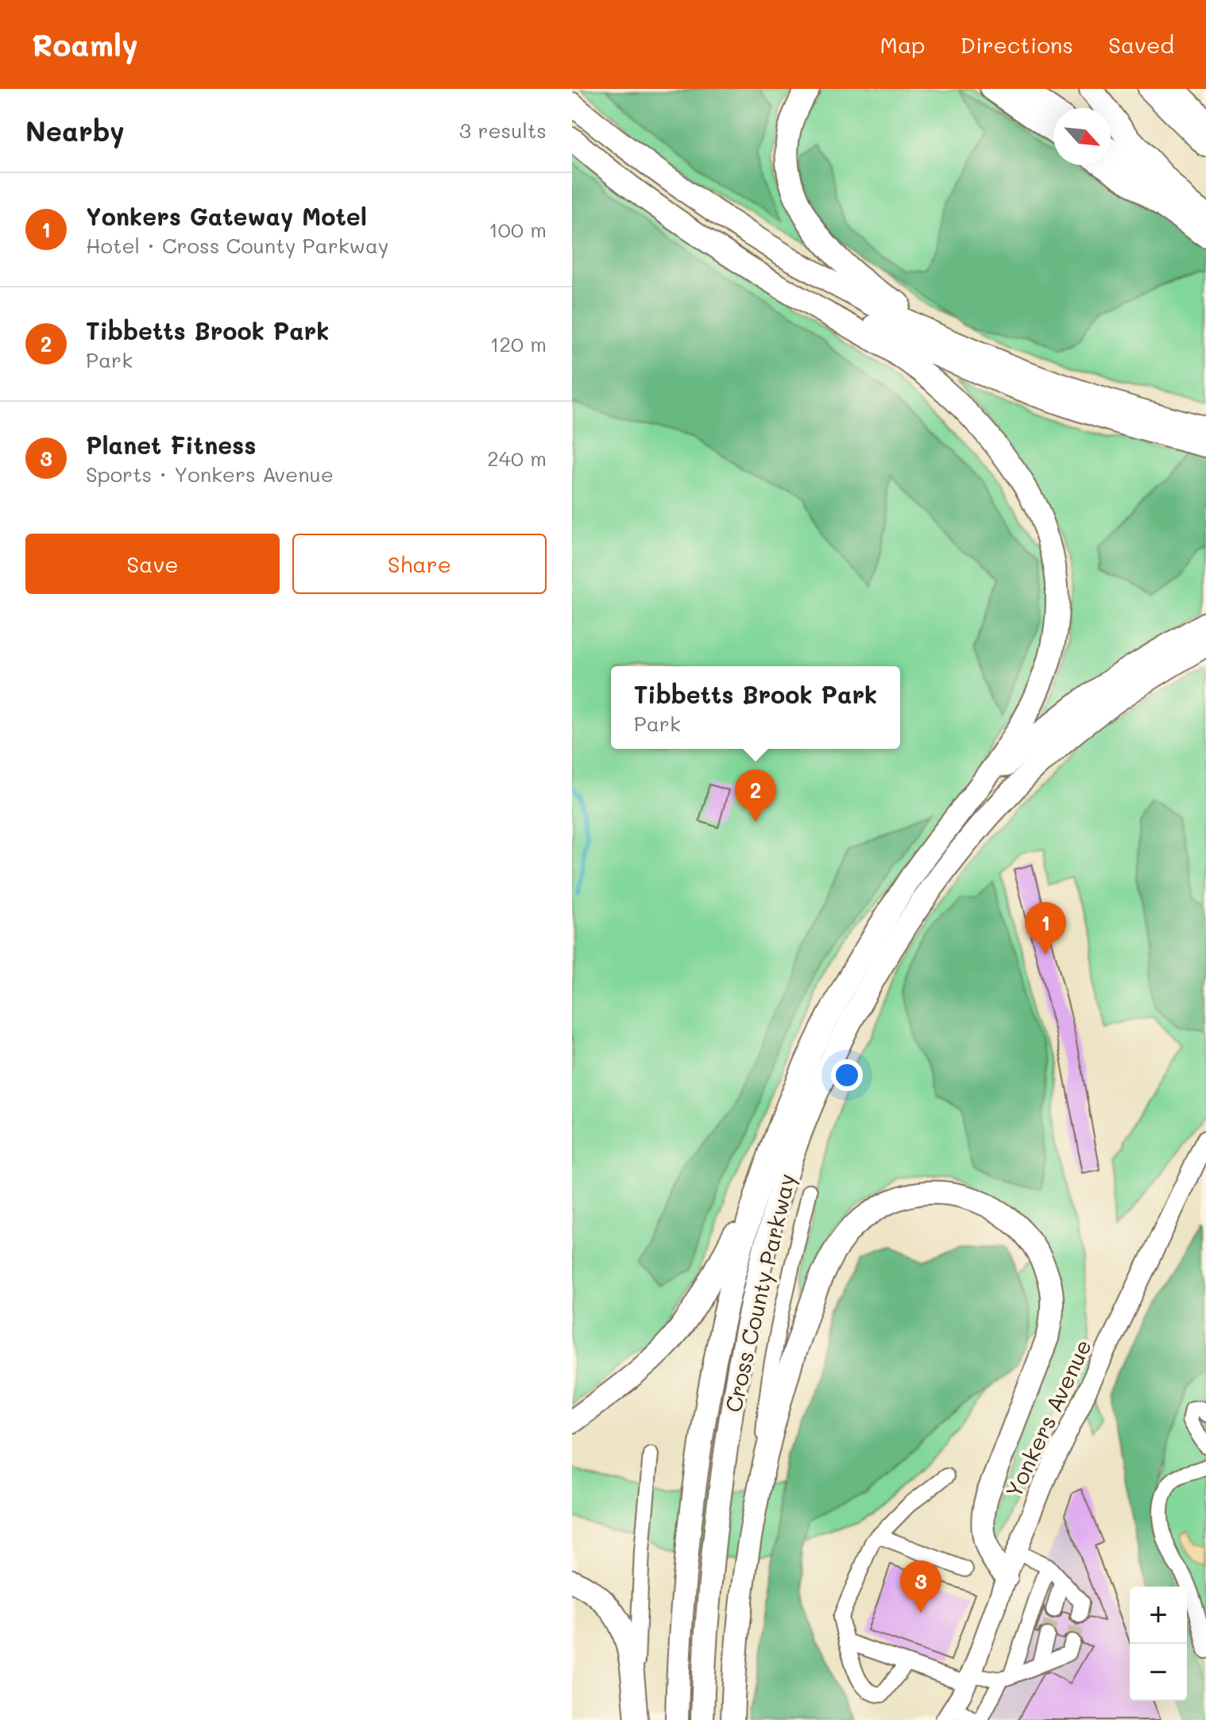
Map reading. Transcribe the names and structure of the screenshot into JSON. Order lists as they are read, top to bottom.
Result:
{
  "streets": {
    "highway": ["Cross County Parkway"],
    "main road": ["Yonkers Avenue"]
  },
  "north": "bottom right",
  "page": {
    "header": "Roamly",
    "nav": ["Map", "Directions", "Saved"],
    "heading": ["Nearby", "3 results"],
    "list": [
      {
        "mark": "1",
        "name": "Yonkers Gateway Motel",
        "note": "Hotel · Cross County Parkway",
        "value": "100 m"
      },
      {
        "mark": "2",
        "name": "Tibbetts Brook Park",
        "note": "Park",
        "value": "120 m"
      },
      {
        "mark": "3",
        "name": "Planet Fitness",
        "note": "Sports · Yonkers Avenue",
        "value": "240 m"
      }
    ],
    "buttons": ["Save", "Share"],
    "popup": ["Tibbetts Brook Park", "Park"],
    "pins": ["2", "1", "3"],
    "map_buttons": ["+", "−"]
  }
}
